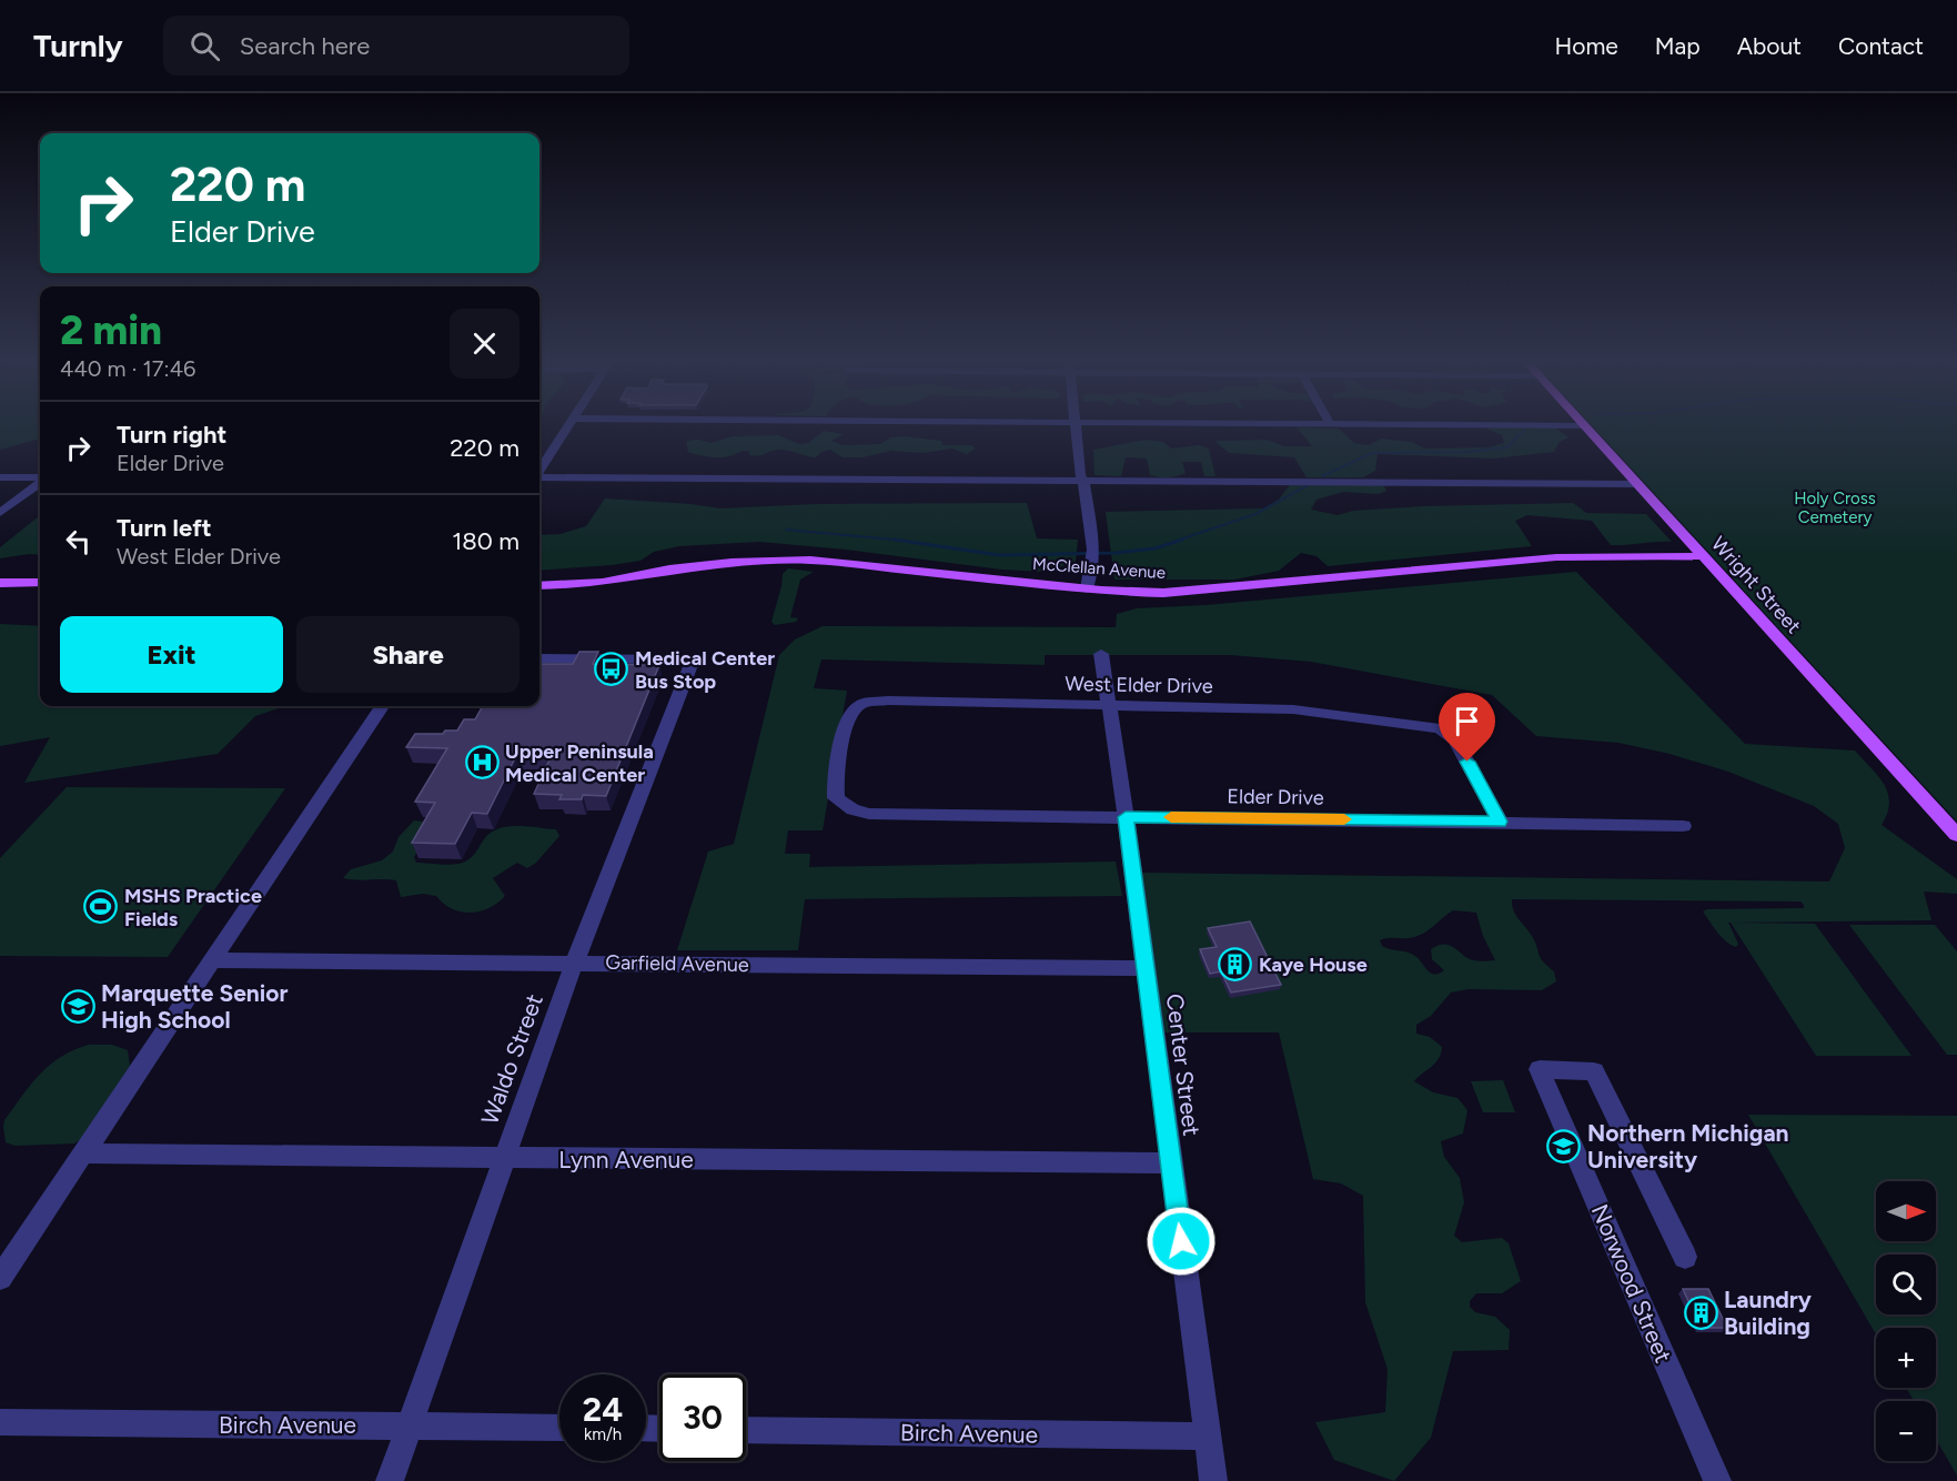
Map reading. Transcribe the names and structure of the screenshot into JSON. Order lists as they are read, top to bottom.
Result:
{
  "streets": {
    "main road": ["McClellan Avenue", "Wright Street"],
    "street": [
      "West Elder Drive",
      "Elder Drive",
      "Garfield Avenue",
      "Waldo Street",
      "Center Street",
      "Lynn Avenue",
      "Norwood Street",
      "Birch Avenue"
    ]
  },
  "crossings": [
    ["McClellan Avenue", "Wright Street"],
    ["West Elder Drive", "Elder Drive"],
    ["West Elder Drive", "Center Street"],
    ["Elder Drive", "Center Street"],
    ["Garfield Avenue", "Waldo Street"],
    ["Garfield Avenue", "Center Street"],
    ["Waldo Street", "Lynn Avenue"],
    ["Waldo Street", "Birch Avenue"],
    ["Center Street", "Lynn Avenue"],
    ["Center Street", "Birch Avenue"]
  ],
  "parks": ["Holy Cross Cemetery"],
  "places": {
    "bus stop": ["Medical Center Bus Stop"],
    "hospital": ["Upper Peninsula Medical Center"],
    "sports": ["MSHS Practice Fields"],
    "building": ["Kaye House", "Laundry Building"],
    "school or university": ["Marquette Senior High School", "Northern Michigan University"]
  },
  "north": "right",
  "page": {
    "header": "Turnly",
    "search": "Search here",
    "nav": [
      "Home",
      "Map",
      "About",
      "Contact"
    ],
    "turn": ["220 m", "Elder Drive"],
    "heading": ["2 min", "440 m · 17:46"],
    "list": [
      {
        "name": "Turn right",
        "note": "Elder Drive",
        "value": "220 m"
      },
      {
        "name": "Turn left",
        "note": "West Elder Drive",
        "value": "180 m"
      }
    ],
    "buttons": ["Exit", "Share"],
    "map_buttons": ["+", "−"],
    "speed": "24 km/h",
    "limit": "30"
  }
}
